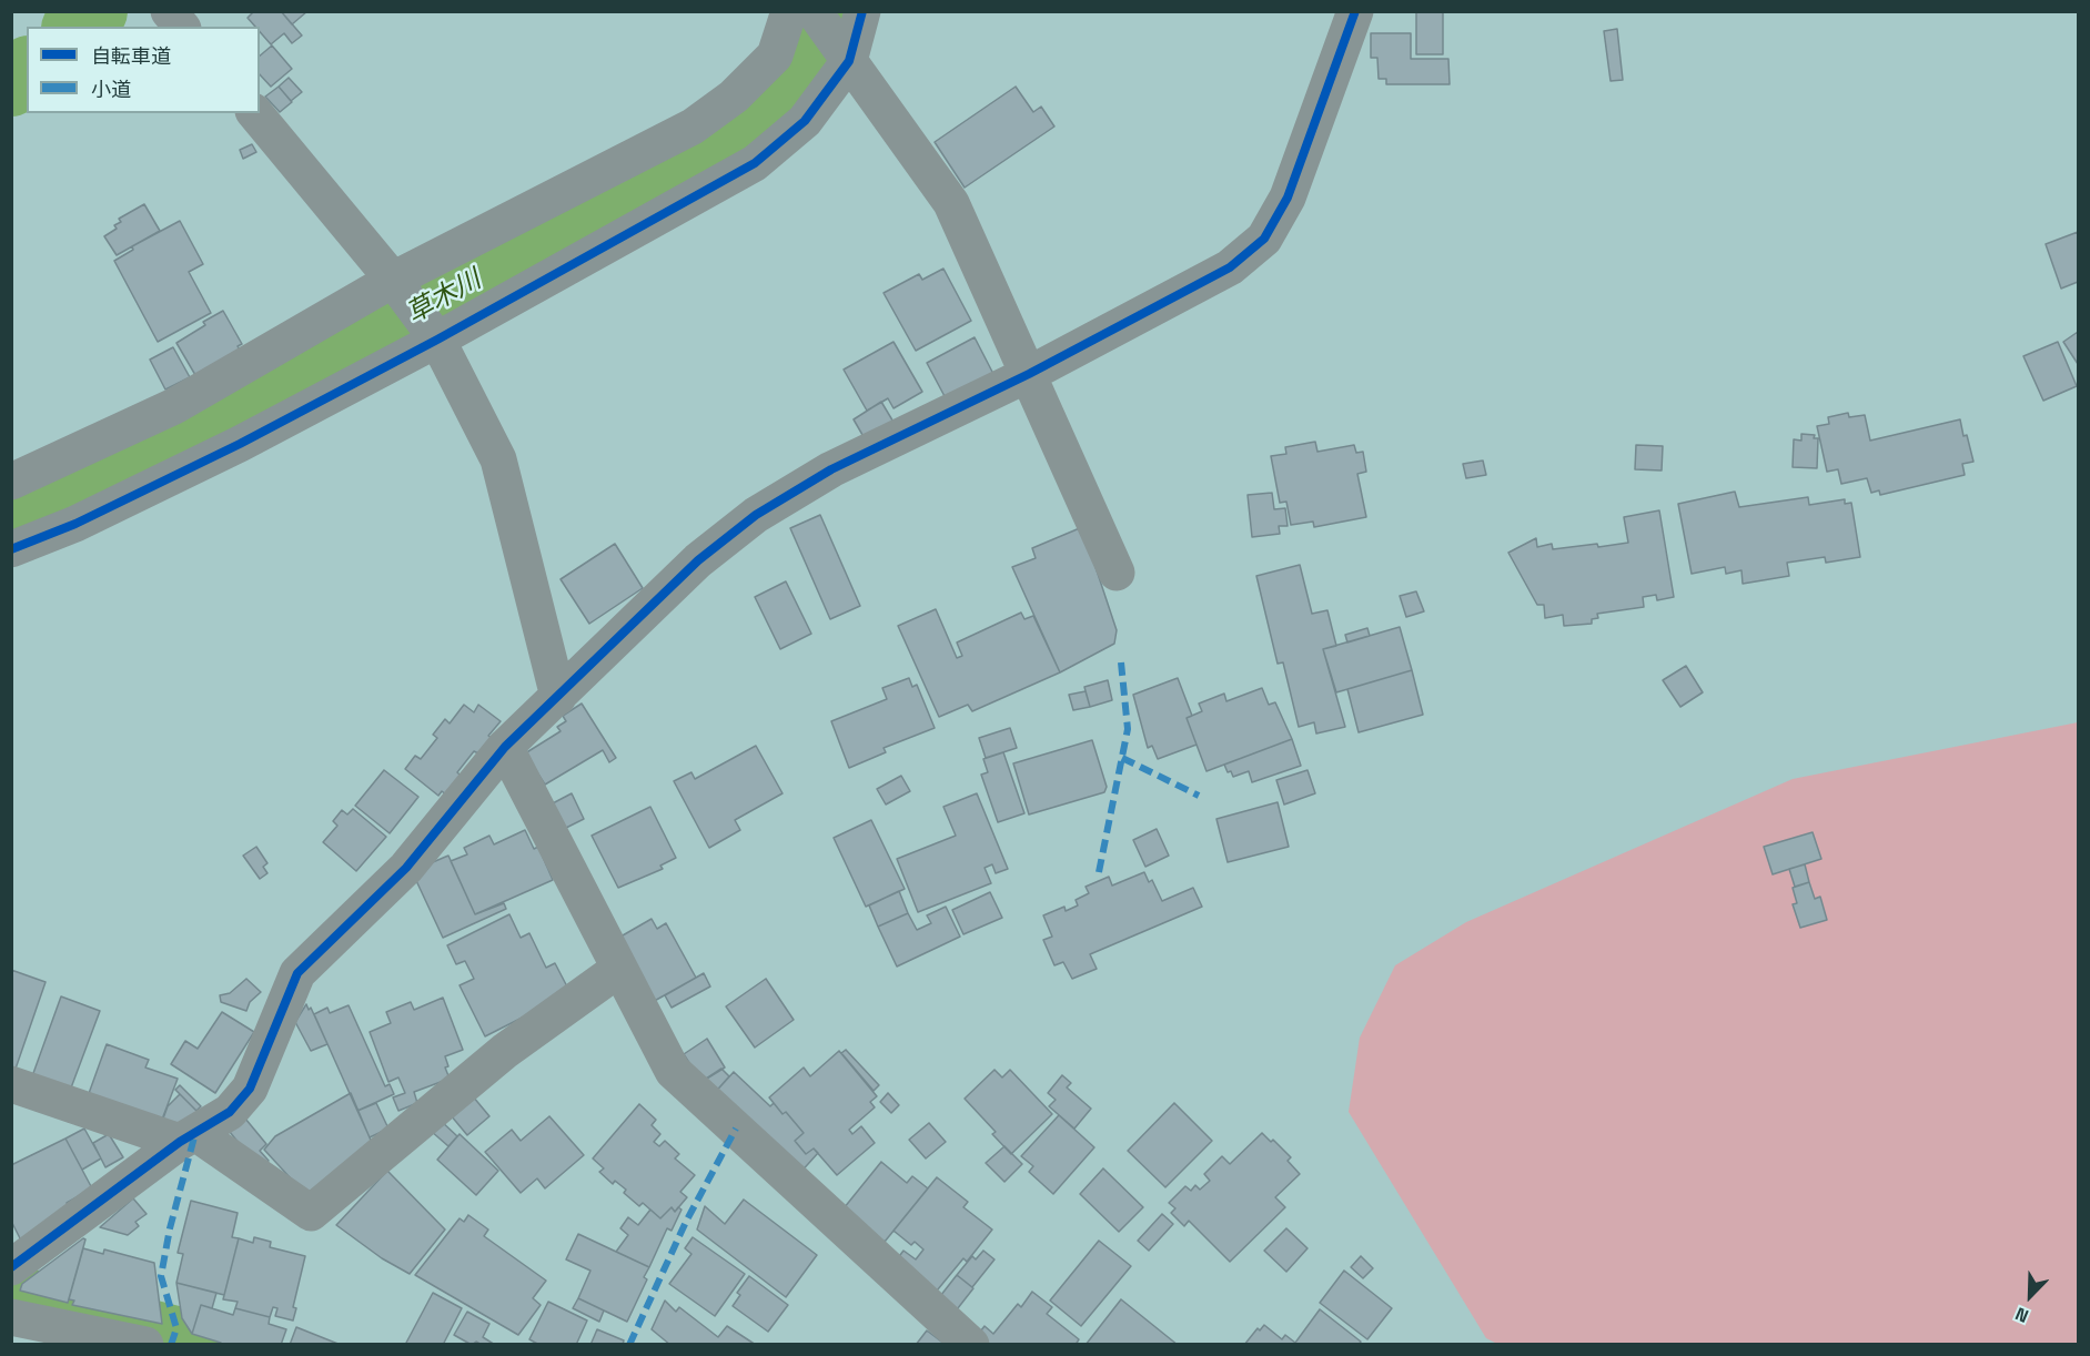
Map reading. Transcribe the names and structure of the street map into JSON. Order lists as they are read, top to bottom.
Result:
{
  "water": ["草木川"],
  "legend": ["自転車道", "小道"],
  "north": "bottom left"
}
